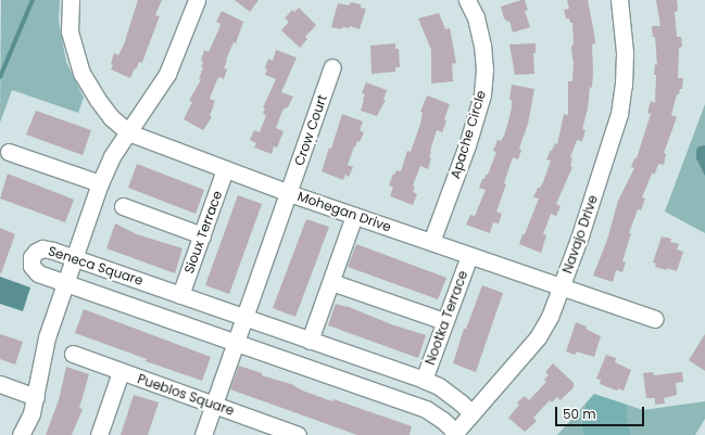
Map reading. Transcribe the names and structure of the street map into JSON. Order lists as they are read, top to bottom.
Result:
{
  "streets": {
    "street": [
      "Crow Court",
      "Apache Circle",
      "Mohegan Drive",
      "Sioux Terrace",
      "Navajo Drive",
      "Seneca Square",
      "Nootka Terrace",
      "Pueblos Square"
    ]
  },
  "crossings": [
    ["Crow Court", "Mohegan Drive"],
    ["Crow Court", "Seneca Square"],
    ["Crow Court", "Pueblos Square"],
    ["Apache Circle", "Mohegan Drive"],
    ["Mohegan Drive", "Sioux Terrace"],
    ["Mohegan Drive", "Navajo Drive"],
    ["Mohegan Drive", "Nootka Terrace"],
    ["Sioux Terrace", "Seneca Square"],
    ["Navajo Drive", "Seneca Square"],
    ["Seneca Square", "Nootka Terrace"]
  ],
  "scale_bar": "50 m"
}
